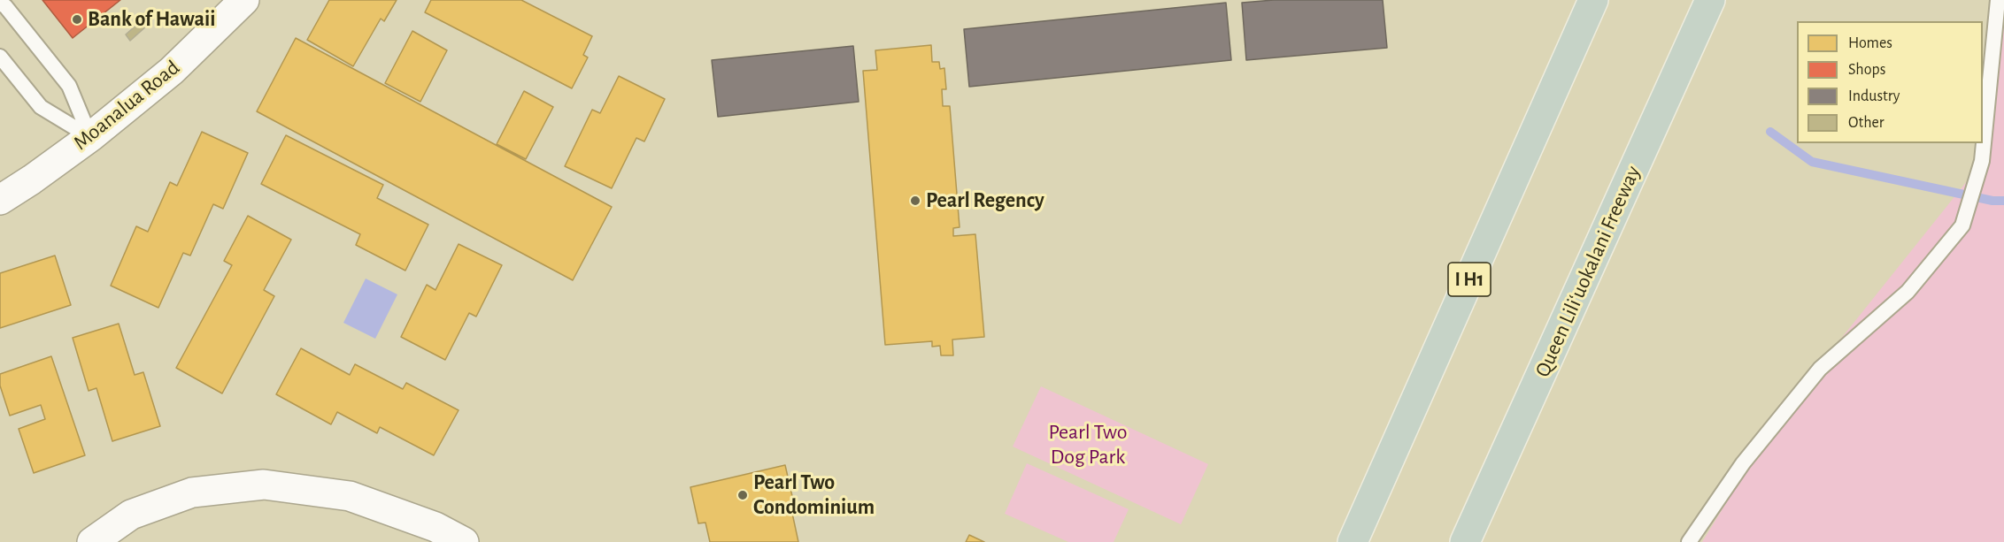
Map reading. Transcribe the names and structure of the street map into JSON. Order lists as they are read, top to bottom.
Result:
{
  "streets": {
    "highway": ["Queen Liliʻuokalani Freeway", "I H1"],
    "street": ["Moanalua Road"]
  },
  "parks": ["Pearl Two Dog Park"],
  "places": ["Bank of Hawaii", "Pearl Regency", "Pearl Two Condominium"],
  "legend": [
    "Homes",
    "Shops",
    "Industry",
    "Other"
  ]
}
